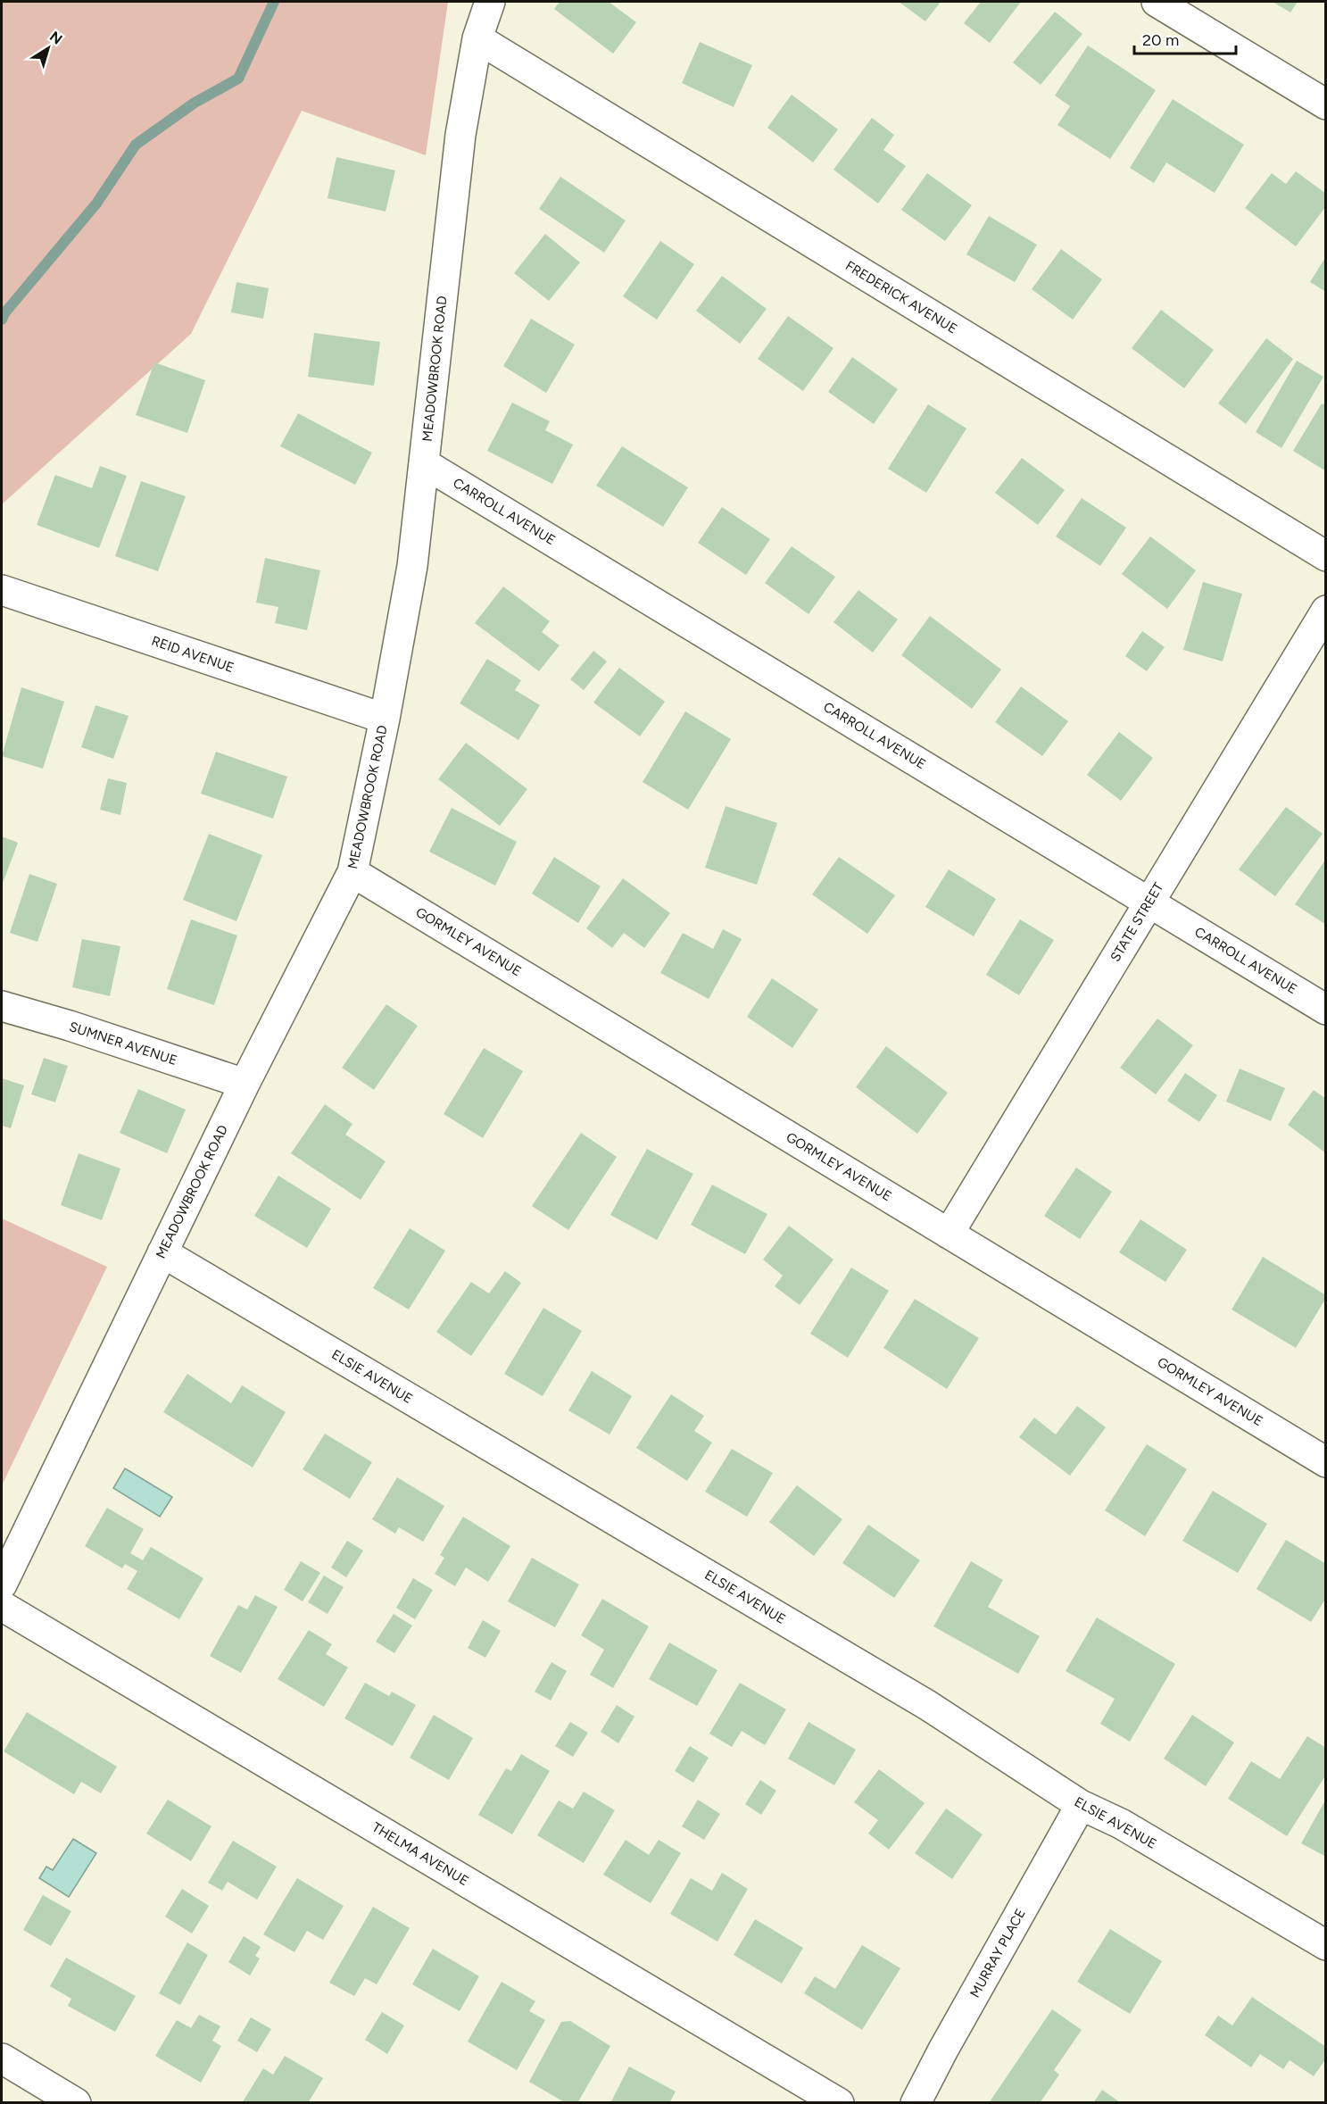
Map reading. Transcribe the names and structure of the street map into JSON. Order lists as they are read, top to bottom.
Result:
{
  "streets": {
    "street": [
      "FREDERICK AVENUE",
      "MEADOWBROOK ROAD",
      "CARROLL AVENUE",
      "REID AVENUE",
      "STATE STREET",
      "GORMLEY AVENUE",
      "SUMNER AVENUE",
      "ELSIE AVENUE",
      "THELMA AVENUE",
      "MURRAY PLACE"
    ]
  },
  "crossings": [
    ["FREDERICK AVENUE", "MEADOWBROOK ROAD"],
    ["MEADOWBROOK ROAD", "CARROLL AVENUE"],
    ["MEADOWBROOK ROAD", "REID AVENUE"],
    ["MEADOWBROOK ROAD", "GORMLEY AVENUE"],
    ["MEADOWBROOK ROAD", "SUMNER AVENUE"],
    ["MEADOWBROOK ROAD", "ELSIE AVENUE"],
    ["CARROLL AVENUE", "STATE STREET"],
    ["STATE STREET", "GORMLEY AVENUE"],
    ["ELSIE AVENUE", "MURRAY PLACE"]
  ],
  "scale_bar": "20 m",
  "north": "top right"
}
